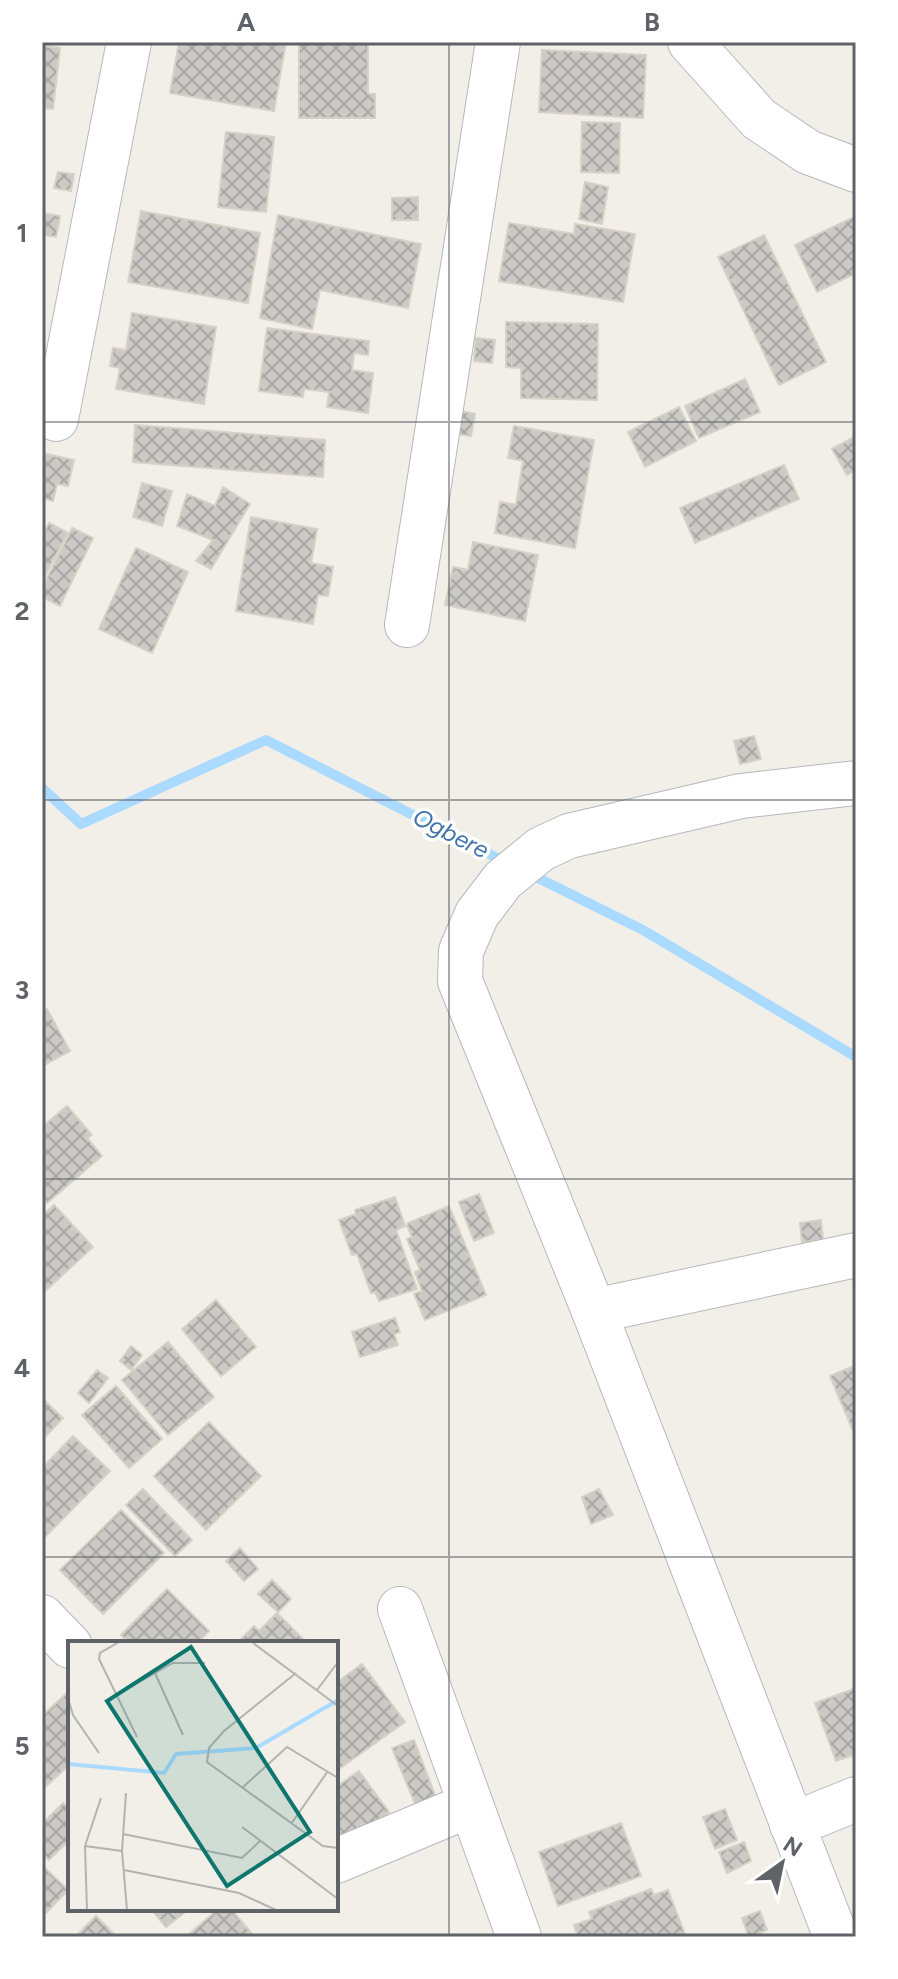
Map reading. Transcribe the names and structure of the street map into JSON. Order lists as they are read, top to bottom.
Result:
{
  "water": ["Ogbere"],
  "north": "top right",
  "grid": {
    "columns": ["A", "B"],
    "rows": [
      "1",
      "2",
      "3",
      "4",
      "5"
    ]
  }
}
